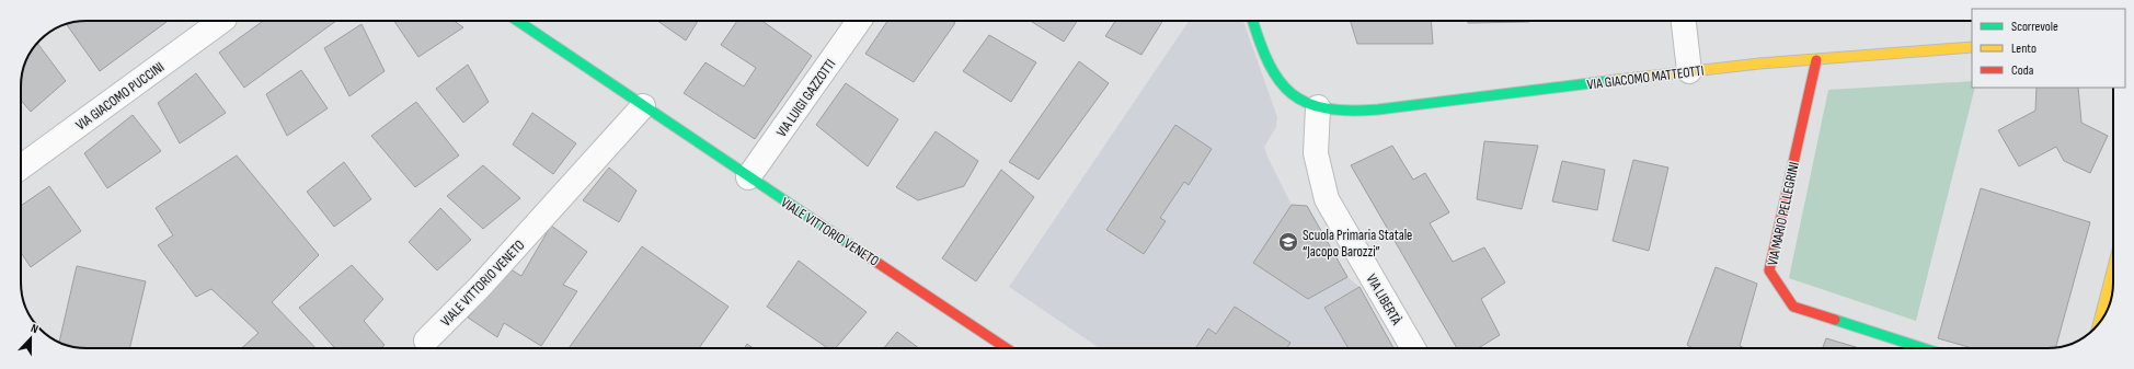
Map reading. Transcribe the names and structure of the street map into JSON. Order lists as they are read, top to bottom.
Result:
{
  "streets": {
    "street": [
      "VIA GIACOMO MATTEOTTI",
      "VIA GIACOMO PUCCINI",
      "VIA LUIGI GAZZOTTI",
      "VIA MARIO PELLEGRINI",
      "VIALE VITTORIO VENETO",
      "VIA LIBERTÀ"
    ]
  },
  "crossings": [
    ["VIA GIACOMO MATTEOTTI", "VIA MARIO PELLEGRINI"],
    ["VIA GIACOMO MATTEOTTI", "VIA LIBERTÀ"],
    ["VIA LUIGI GAZZOTTI", "VIALE VITTORIO VENETO"]
  ],
  "places": {
    "school or university": ["Scuola Primaria Statale “Jacopo Barozzi”"]
  },
  "legend": ["Scorrevole", "Lento", "Coda"],
  "north": "top"
}
